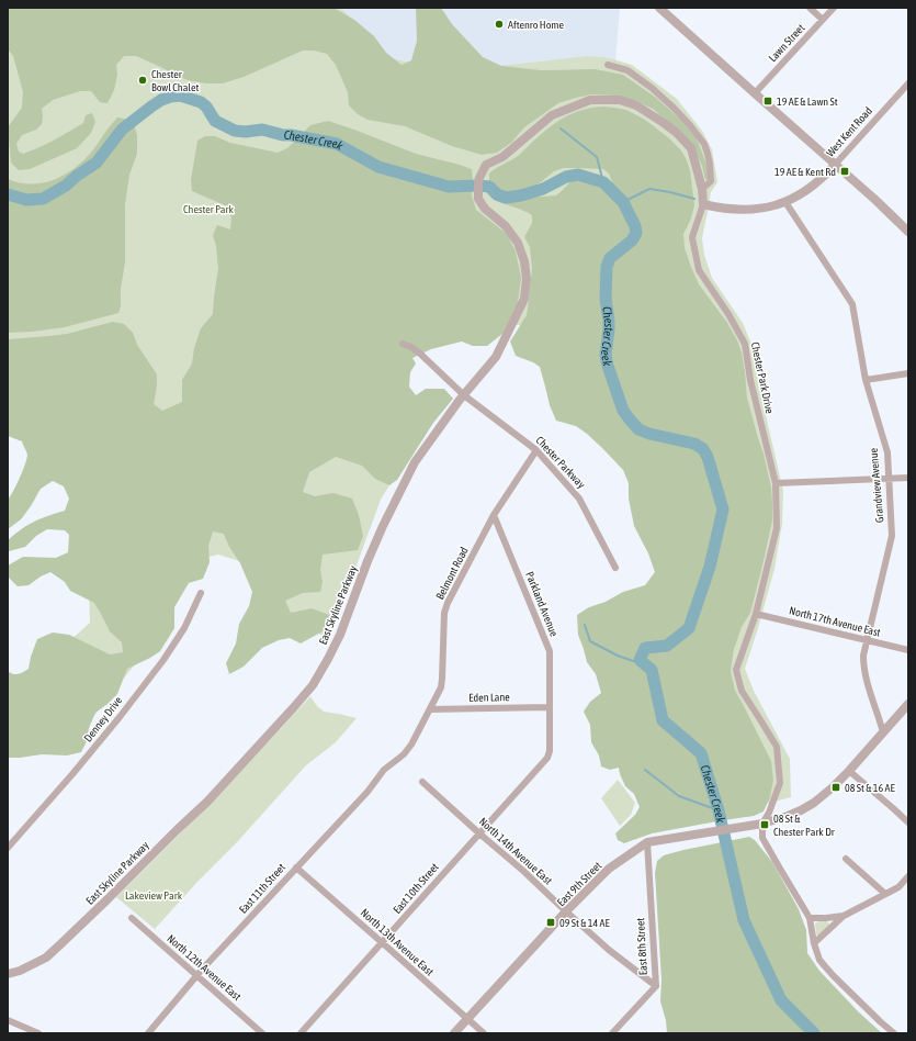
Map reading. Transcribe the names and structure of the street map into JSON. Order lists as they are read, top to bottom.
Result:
{
  "streets": {
    "street": [
      "Lawn Street",
      "West Kent Road",
      "Chester Park Drive",
      "Chester Parkway",
      "Grandview Avenue",
      "Belmont Road",
      "Parkland Avenue",
      "East Skyline Parkway",
      "North 17th Avenue East",
      "Eden Lane",
      "Denney Drive",
      "North 14th Avenue East",
      "East 9th Street",
      "East 11th Street",
      "East 10th Street",
      "North 13th Avenue East",
      "East 8th Street",
      "North 12th Avenue East"
    ]
  },
  "crossings": [
    ["West Kent Road", "Chester Park Drive"],
    ["West Kent Road", "Grandview Avenue"],
    ["Chester Park Drive", "East Skyline Parkway"],
    ["Chester Park Drive", "North 17th Avenue East"],
    ["Chester Parkway", "Belmont Road"],
    ["Chester Parkway", "East Skyline Parkway"],
    ["Grandview Avenue", "North 17th Avenue East"],
    ["Belmont Road", "Parkland Avenue"],
    ["Belmont Road", "Eden Lane"],
    ["Belmont Road", "East 11th Street"],
    ["Parkland Avenue", "Eden Lane"],
    ["Parkland Avenue", "East 10th Street"],
    ["North 14th Avenue East", "East 9th Street"],
    ["North 14th Avenue East", "East 10th Street"],
    ["North 14th Avenue East", "East 8th Street"],
    ["East 9th Street", "North 13th Avenue East"],
    ["East 9th Street", "East 8th Street"],
    ["East 11th Street", "North 13th Avenue East"],
    ["East 11th Street", "North 12th Avenue East"],
    ["East 10th Street", "North 13th Avenue East"]
  ],
  "water": ["Chester Creek"],
  "parks": ["Chester Park", "Lakeview Park"],
  "places": {
    "other": ["Aftenro Home", "Chester Bowl Chalet"],
    "transit": [
      "19 AE & Lawn St",
      "19 AE & Kent Rd",
      "08 St & 16 AE",
      "08 St & Chester Park Dr",
      "09 St & 14 AE"
    ]
  }
}
